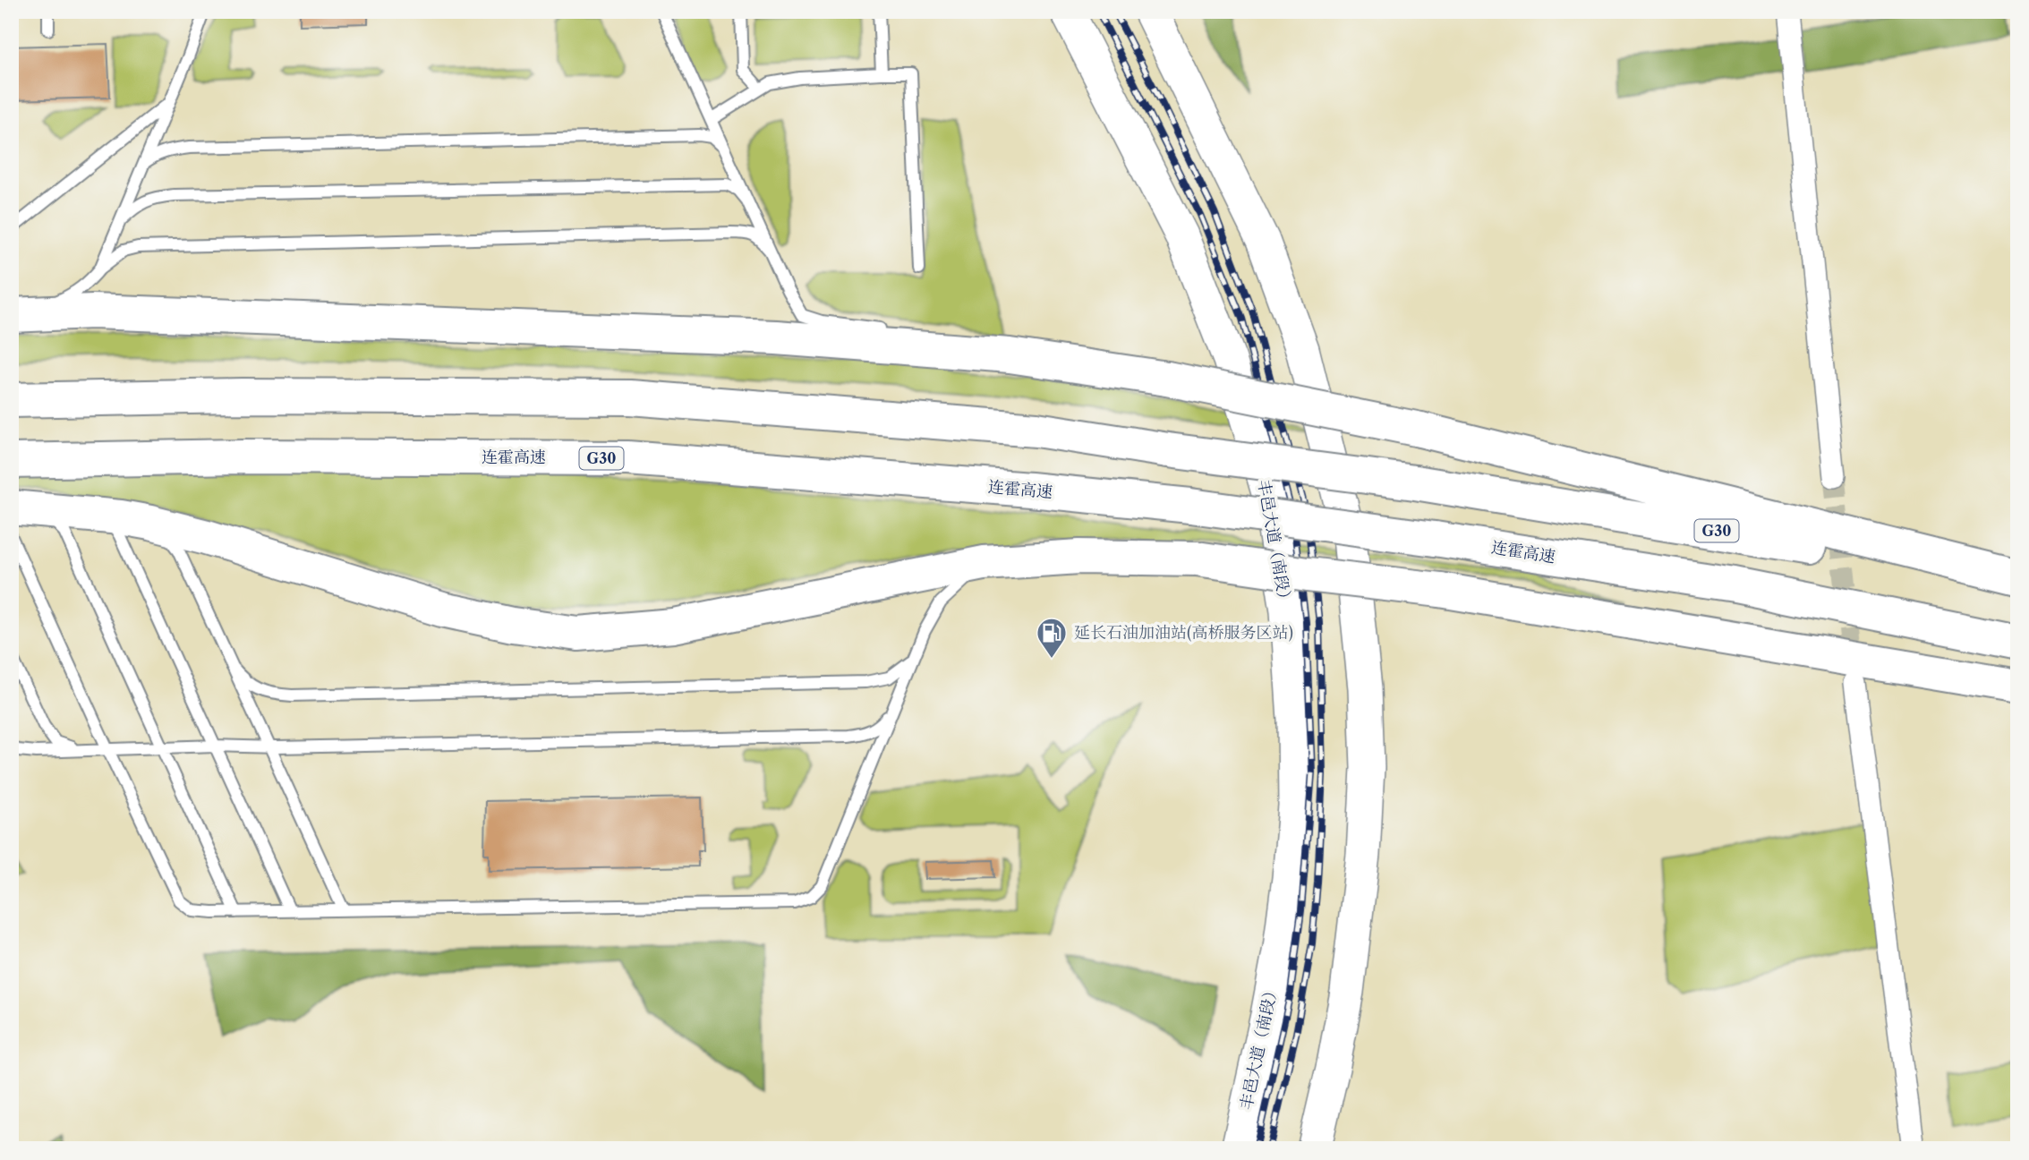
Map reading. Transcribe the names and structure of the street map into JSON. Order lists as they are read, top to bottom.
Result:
{
  "streets": {
    "highway": ["连霍高速", "G30"],
    "main road": ["丰邑大道（南段）"]
  },
  "places": {
    "fuel station": ["延长石油加油站(高桥服务区站)"]
  }
}
